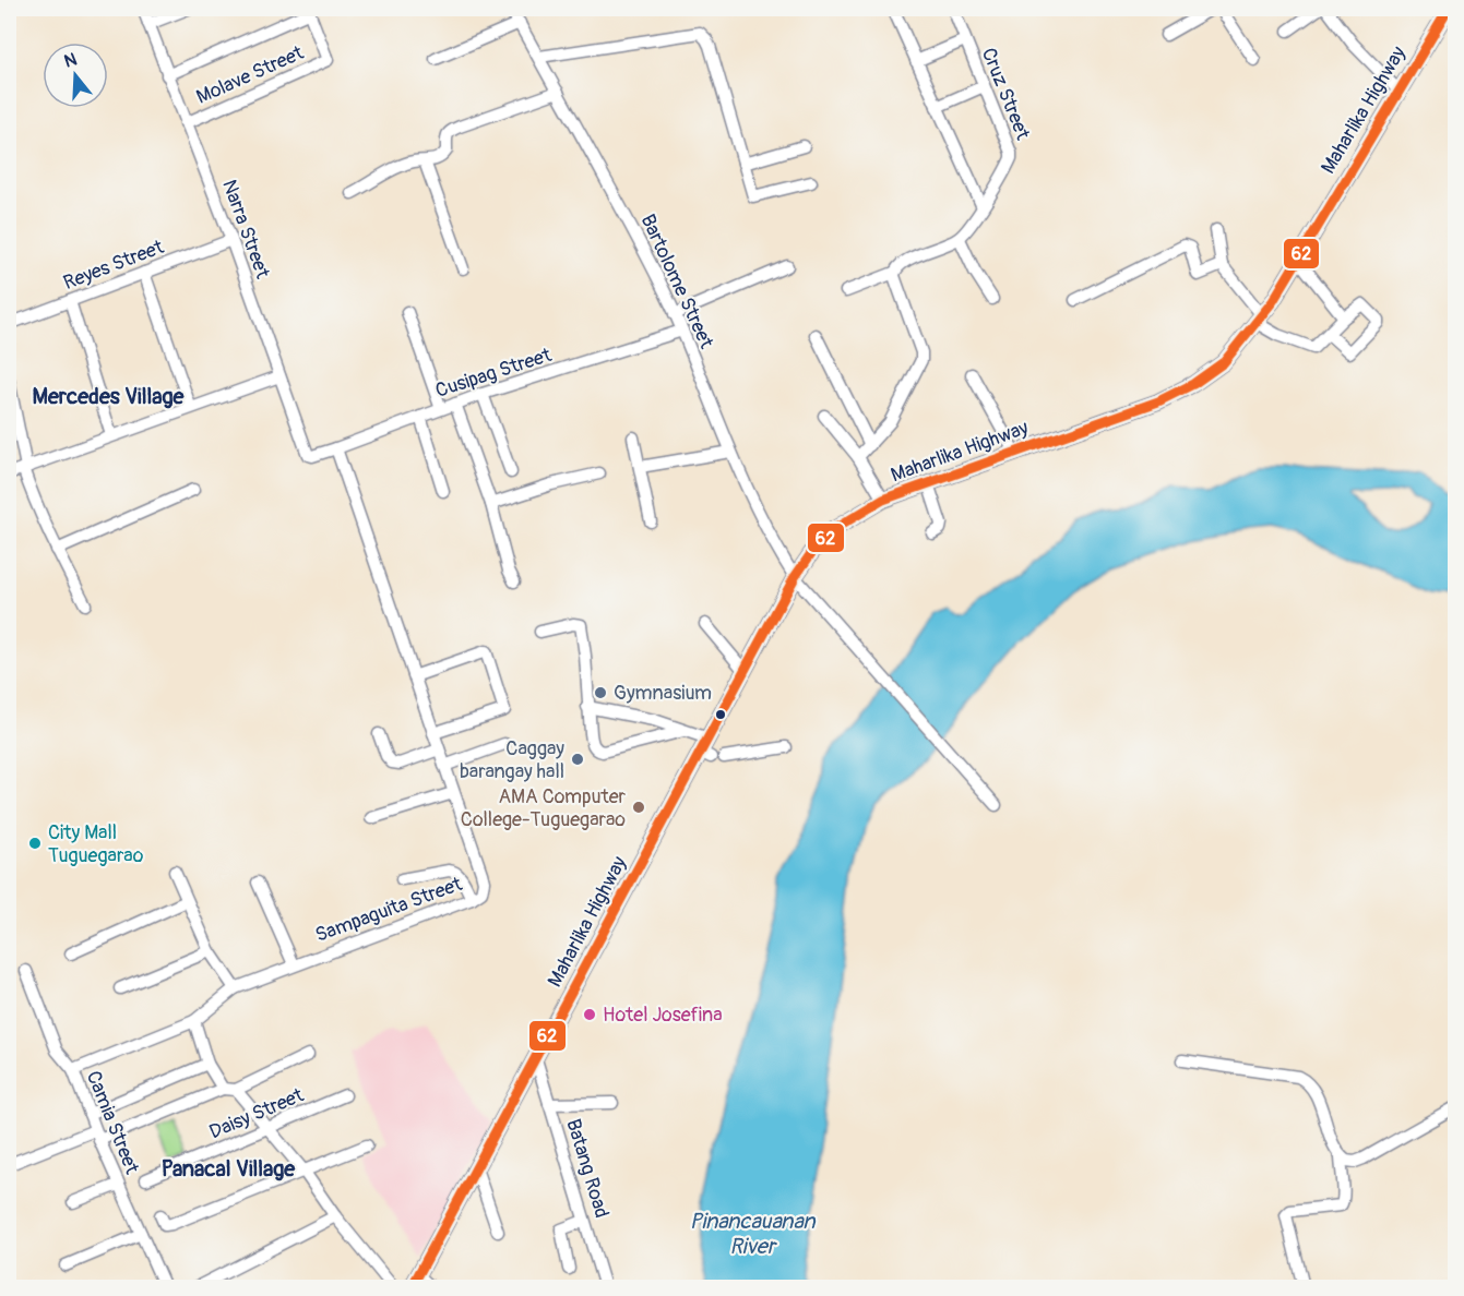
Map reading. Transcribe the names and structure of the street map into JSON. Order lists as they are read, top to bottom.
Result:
{
  "streets": {
    "main road": ["Maharlika Highway"],
    "street": [
      "Molave Street",
      "Cruz Street",
      "Narra Street",
      "Reyes Street",
      "Bartolome Street",
      "Cusipag Street",
      "Sampaguita Street",
      "Daisy Street",
      "Camia Street",
      "Batang Road"
    ]
  },
  "crossings": [
    ["Molave Street", "Narra Street"],
    ["Maharlika Highway", "Bartolome Street"],
    ["Maharlika Highway", "Batang Road"],
    ["Narra Street", "Reyes Street"],
    ["Narra Street", "Cusipag Street"],
    ["Bartolome Street", "Cusipag Street"],
    ["Cusipag Street", "Sampaguita Street"],
    ["Sampaguita Street", "Camia Street"]
  ],
  "districts": ["Mercedes Village", "Panacal Village"],
  "water": ["Pinancauanan River"],
  "places": [
    "Gymnasium",
    "Caggay barangay hall",
    "AMA Computer College-Tuguegarao",
    "City Mall Tuguegarao",
    "Hotel Josefina"
  ],
  "lines": ["transit line 62"],
  "north": "top"
}
